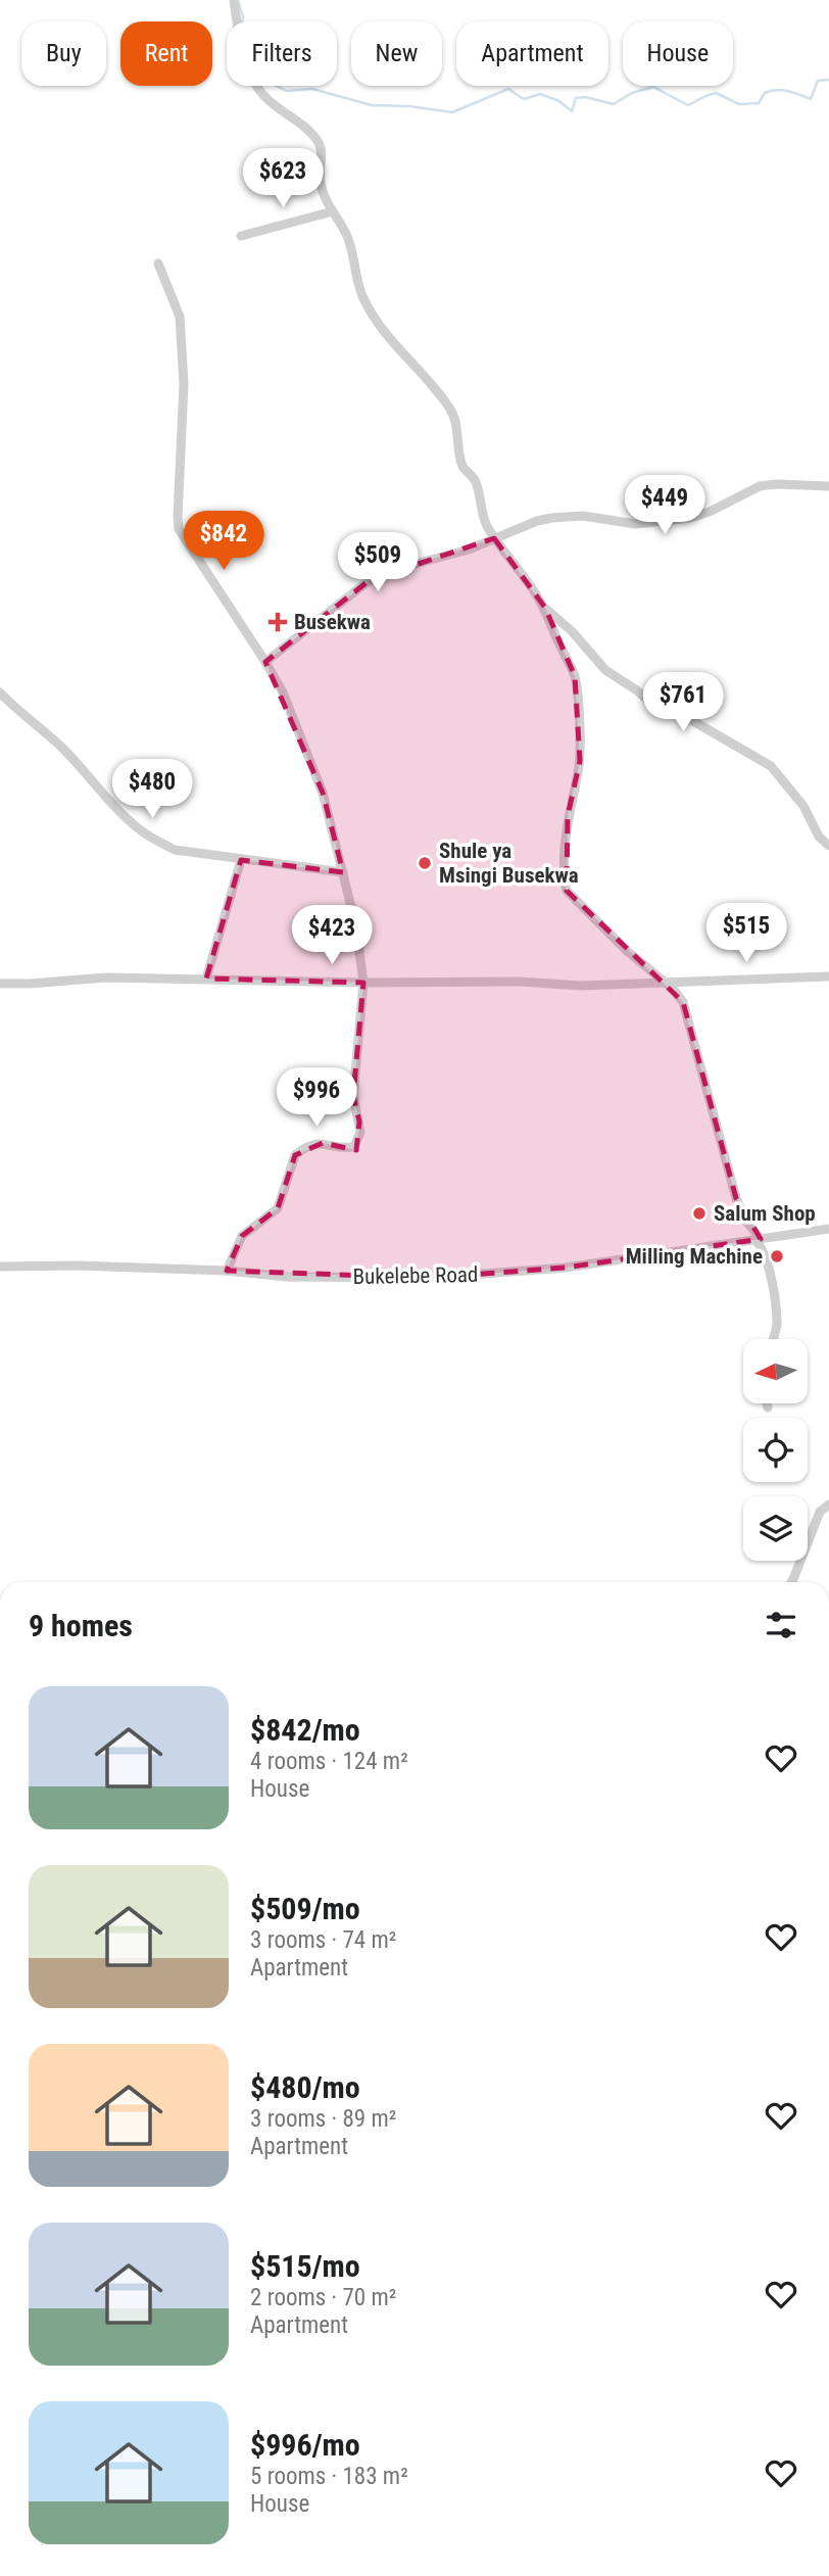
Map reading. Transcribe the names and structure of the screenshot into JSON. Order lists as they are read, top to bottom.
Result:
{
  "streets": {
    "street": ["Bukelebe Road"]
  },
  "places": {
    "health": ["Busekwa"],
    "other": ["Shule ya Msingi Busekwa", "Salum Shop", "Milling Machine"]
  },
  "north": "left",
  "page": {
    "chip": [
      "Buy",
      "Rent",
      "Filters",
      "New",
      "Apartment",
      "House"
    ],
    "price": [
      "$623",
      "$449",
      "$842",
      "$509",
      "$761",
      "$480",
      "$515",
      "$423",
      "$996"
    ],
    "heading": "9 homes",
    "list": [
      {
        "name": "$842/mo",
        "note": "4 rooms · 124 m² · House"
      },
      {
        "name": "$509/mo",
        "note": "3 rooms · 74 m² · Apartment"
      },
      {
        "name": "$480/mo",
        "note": "3 rooms · 89 m² · Apartment"
      },
      {
        "name": "$515/mo",
        "note": "2 rooms · 70 m² · Apartment"
      },
      {
        "name": "$996/mo",
        "note": "5 rooms · 183 m² · House"
      }
    ]
  }
}
